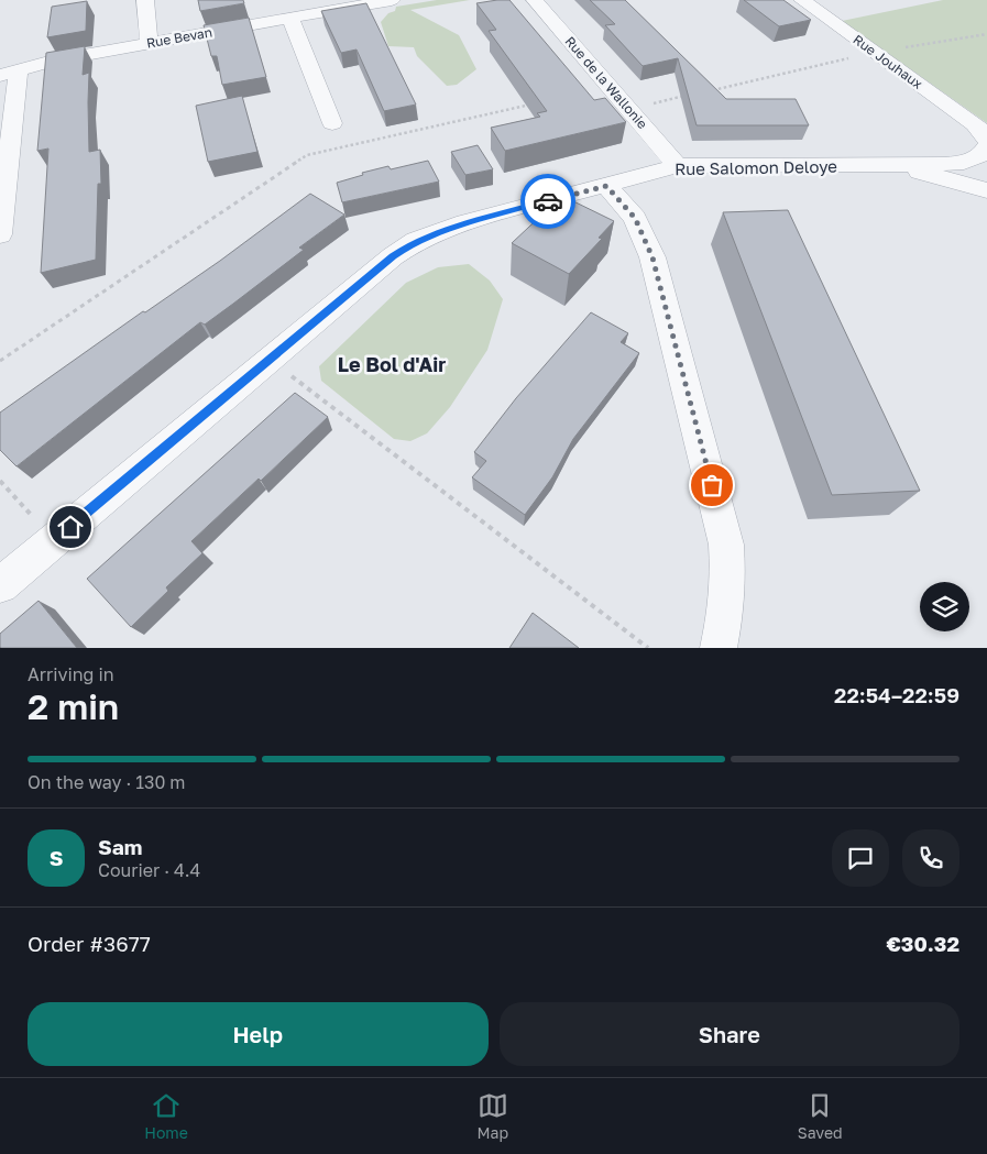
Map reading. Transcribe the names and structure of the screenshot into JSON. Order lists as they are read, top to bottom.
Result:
{
  "streets": {
    "street": [
      "Rue Bevan",
      "Rue Jouhaux",
      "Rue de la Wallonie",
      "Rue Salomon Deloye"
    ]
  },
  "crossings": [
    ["Rue Jouhaux", "Rue Salomon Deloye"],
    ["Rue de la Wallonie", "Rue Salomon Deloye"]
  ],
  "districts": ["Le Bol d'Air"],
  "page": {
    "heading": ["2 min", "Arriving in", "22:54–22:59"],
    "panel": [
      "Sam",
      "Courier · 4.4",
      "Order #3677",
      "€30.32"
    ],
    "bar": "On the way · 130 m",
    "round": "S",
    "buttons": ["Help", "Share"],
    "tabs": ["Home", "Map", "Saved"]
  }
}
